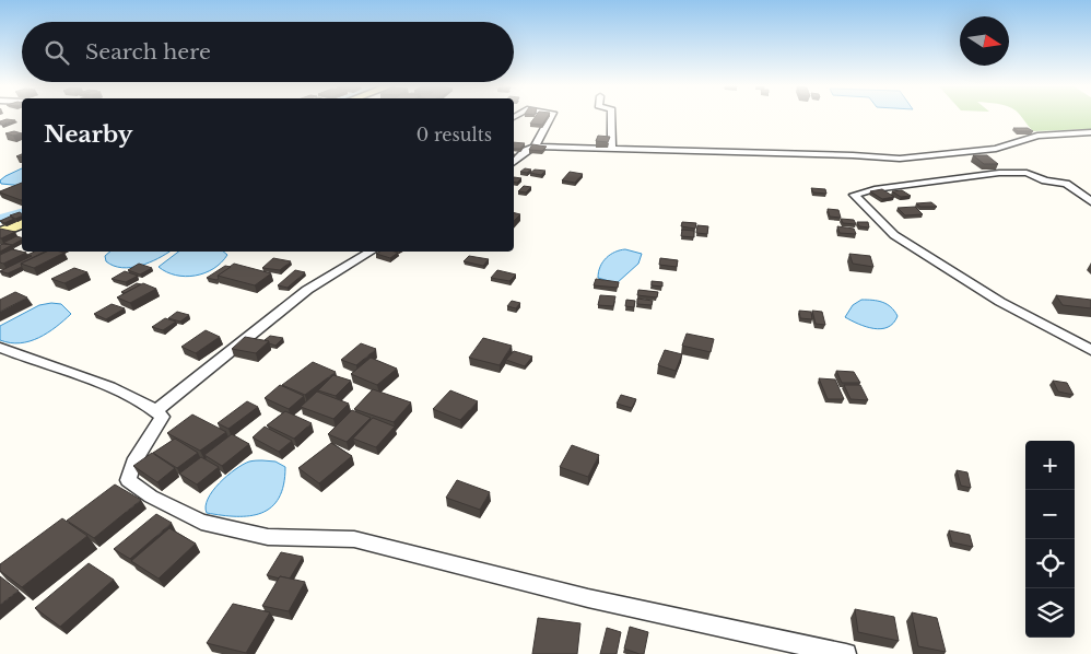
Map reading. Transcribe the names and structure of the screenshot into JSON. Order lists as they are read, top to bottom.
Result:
{
  "north": "right",
  "page": {
    "search": "Search here",
    "heading": ["Nearby", "0 results"],
    "map_buttons": ["+", "−"]
  }
}
